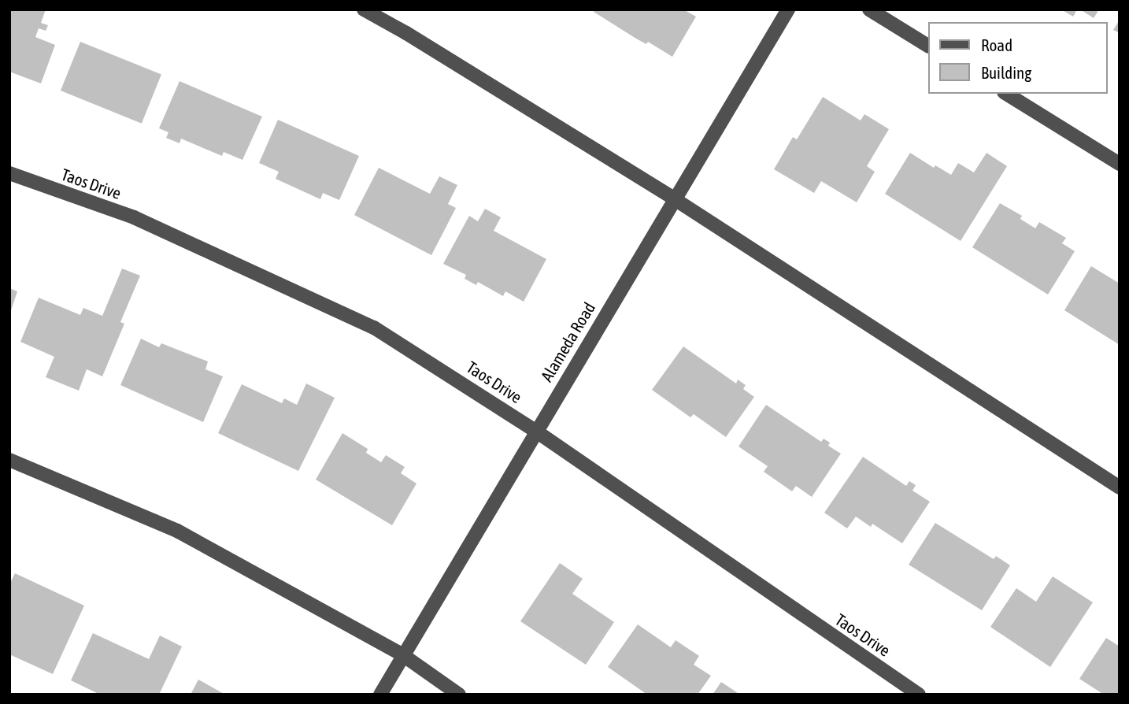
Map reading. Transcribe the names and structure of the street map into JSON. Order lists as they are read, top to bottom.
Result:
{
  "streets": {
    "street": ["Taos Drive", "Alameda Road"]
  },
  "crossings": [
    ["Taos Drive", "Alameda Road"]
  ],
  "legend": ["Road", "Building"]
}
